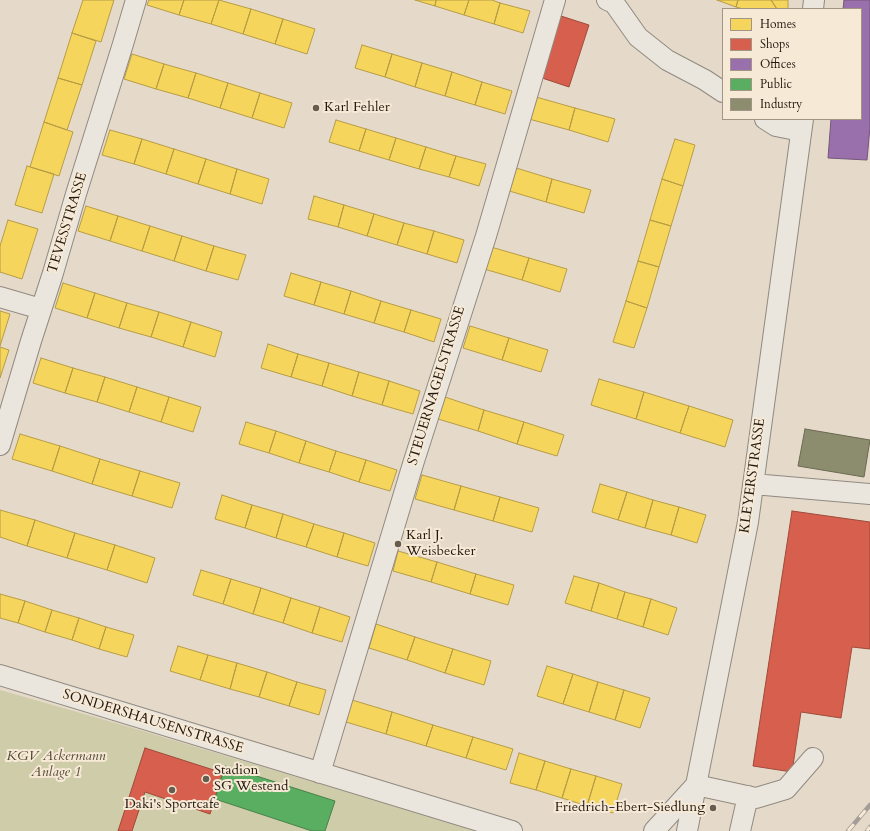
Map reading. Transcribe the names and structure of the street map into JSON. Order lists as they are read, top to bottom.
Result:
{
  "streets": {
    "street": [
      "TEVESSTRASSE",
      "STEUERNAGELSTRASSE",
      "KLEYERSTRASSE",
      "SONDERSHAUSENSTRASSE"
    ]
  },
  "crossings": [
    ["STEUERNAGELSTRASSE", "SONDERSHAUSENSTRASSE"]
  ],
  "parks": ["KGV Ackermann Anlage 1"],
  "places": [
    "Karl Fehler",
    "Karl J. Weisbecker",
    "Stadion SG Westend",
    "Daki's Sportcafe",
    "Friedrich-Ebert-Siedlung"
  ],
  "legend": [
    "Homes",
    "Shops",
    "Offices",
    "Public",
    "Industry"
  ]
}
